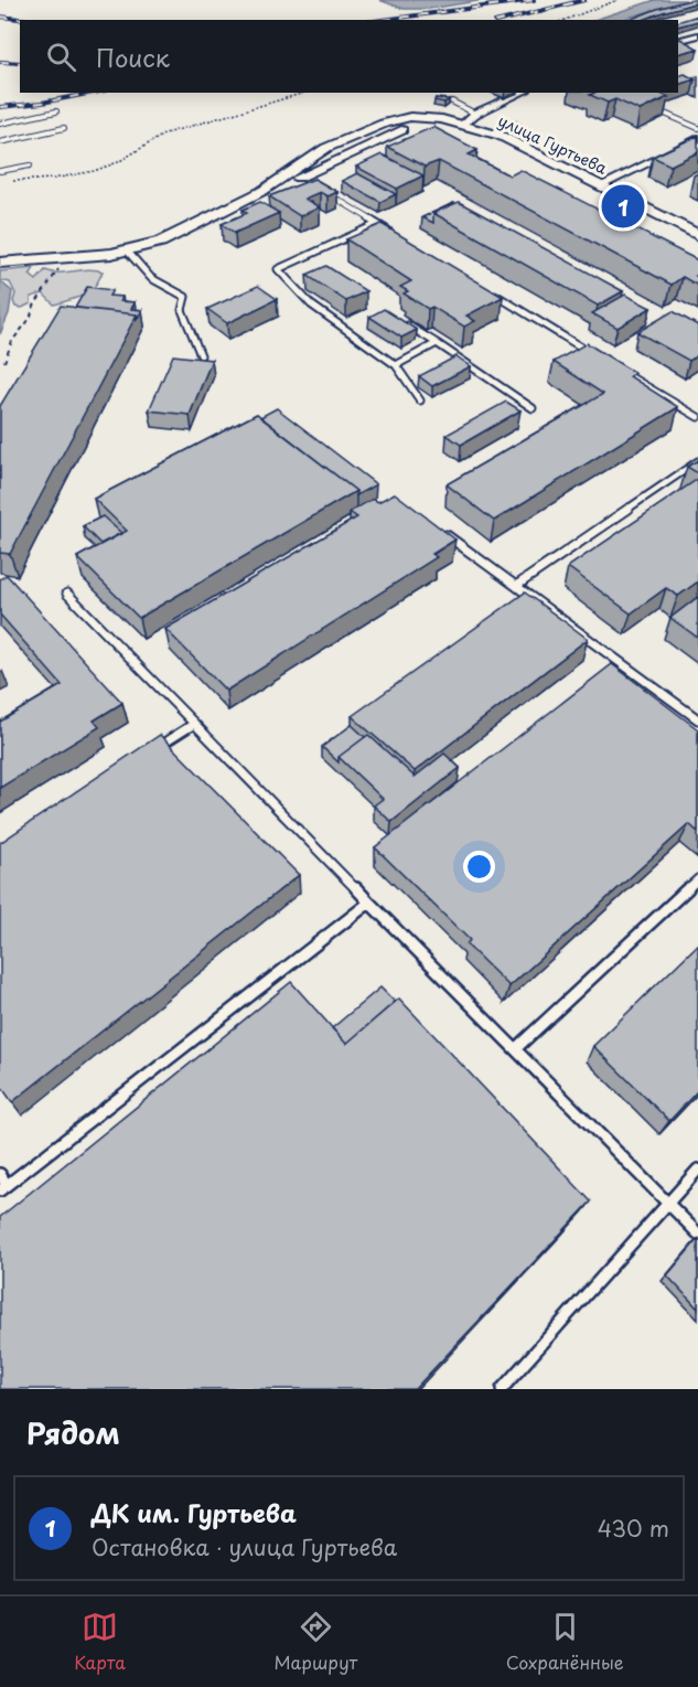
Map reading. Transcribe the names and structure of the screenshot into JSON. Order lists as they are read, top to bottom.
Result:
{
  "streets": {
    "main road": ["улица Гуртьева"]
  },
  "page": {
    "search": "Поиск",
    "pins": "1",
    "heading": "Рядом",
    "list": [
      {
        "mark": "1",
        "name": "ДК им. Гуртьева",
        "note": "Остановка · улица Гуртьева",
        "value": "430 m"
      }
    ],
    "nav": ["Карта", "Маршрут", "Сохранённые"]
  }
}
